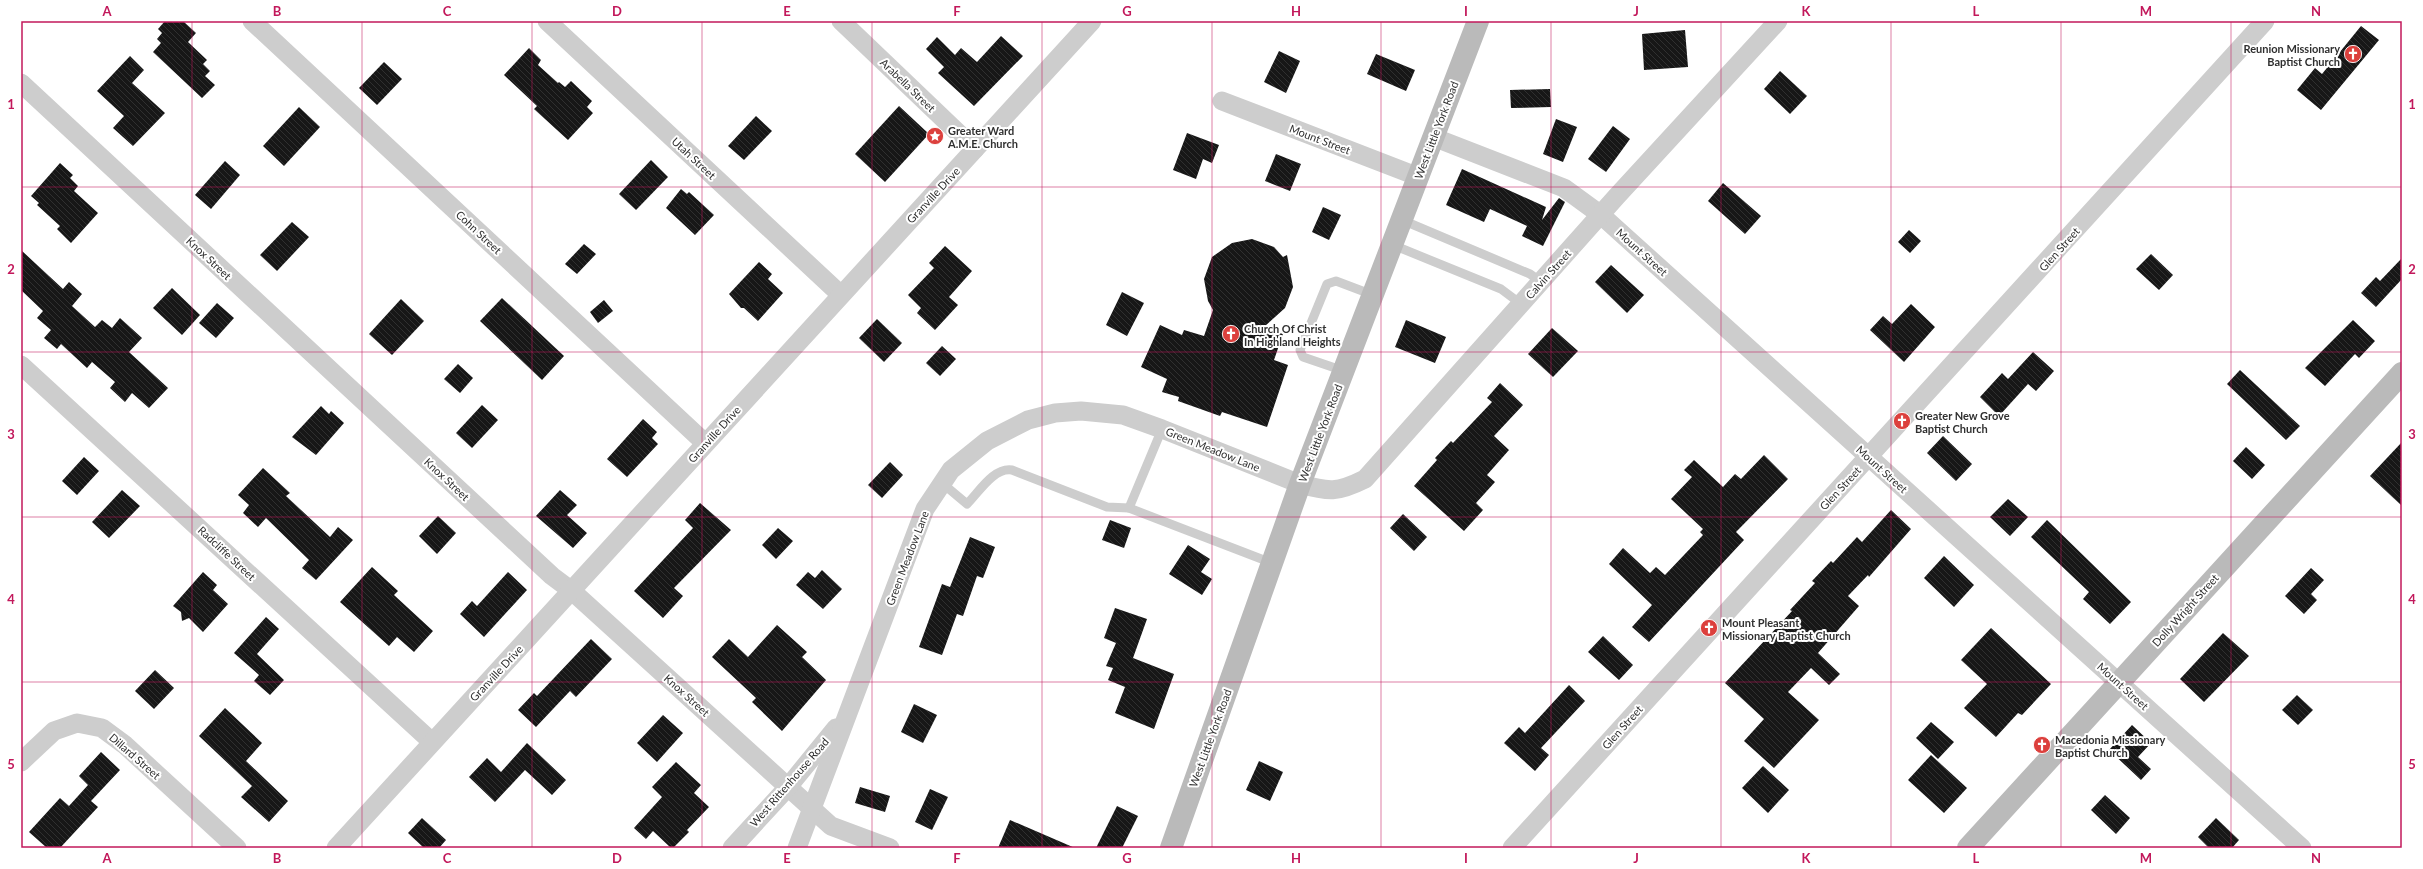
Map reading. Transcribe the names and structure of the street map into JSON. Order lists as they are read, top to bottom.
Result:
{
  "streets": {
    "street": [
      "Arabella Street",
      "West Little York Road",
      "Mount Street",
      "Utah Street",
      "Granville Drive",
      "Cohn Street",
      "Glen Street",
      "Knox Street",
      "Calvin Street",
      "Green Meadow Lane",
      "Radcliffe Street",
      "Dolly Wright Street",
      "Dillard Street",
      "West Rittenhouse Road"
    ]
  },
  "crossings": [
    ["Arabella Street", "Granville Drive"],
    ["West Little York Road", "Mount Street"],
    ["West Little York Road", "Calvin Street"],
    ["West Little York Road", "Green Meadow Lane"],
    ["Mount Street", "Glen Street"],
    ["Mount Street", "Calvin Street"],
    ["Mount Street", "Dolly Wright Street"],
    ["Utah Street", "Granville Drive"],
    ["Granville Drive", "Cohn Street"],
    ["Granville Drive", "Knox Street"],
    ["Granville Drive", "Radcliffe Street"],
    ["Knox Street", "Green Meadow Lane"],
    ["Knox Street", "West Rittenhouse Road"],
    ["Calvin Street", "Green Meadow Lane"],
    ["Green Meadow Lane", "West Rittenhouse Road"]
  ],
  "places": {
    "church": [
      "Reunion Missionary Baptist Church",
      "Church Of Christ In Highland Heights",
      "Greater New Grove Baptist Church",
      "Mount Pleasant Missionary Baptist Church",
      "Macedonia Missionary Baptist Church"
    ],
    "place": ["Greater Ward A.M.E. Church"]
  },
  "grid": {
    "columns": [
      "A",
      "B",
      "C",
      "D",
      "E",
      "F",
      "G",
      "H",
      "I",
      "J",
      "K",
      "L",
      "M",
      "N"
    ],
    "rows": [
      "1",
      "2",
      "3",
      "4",
      "5"
    ]
  }
}
